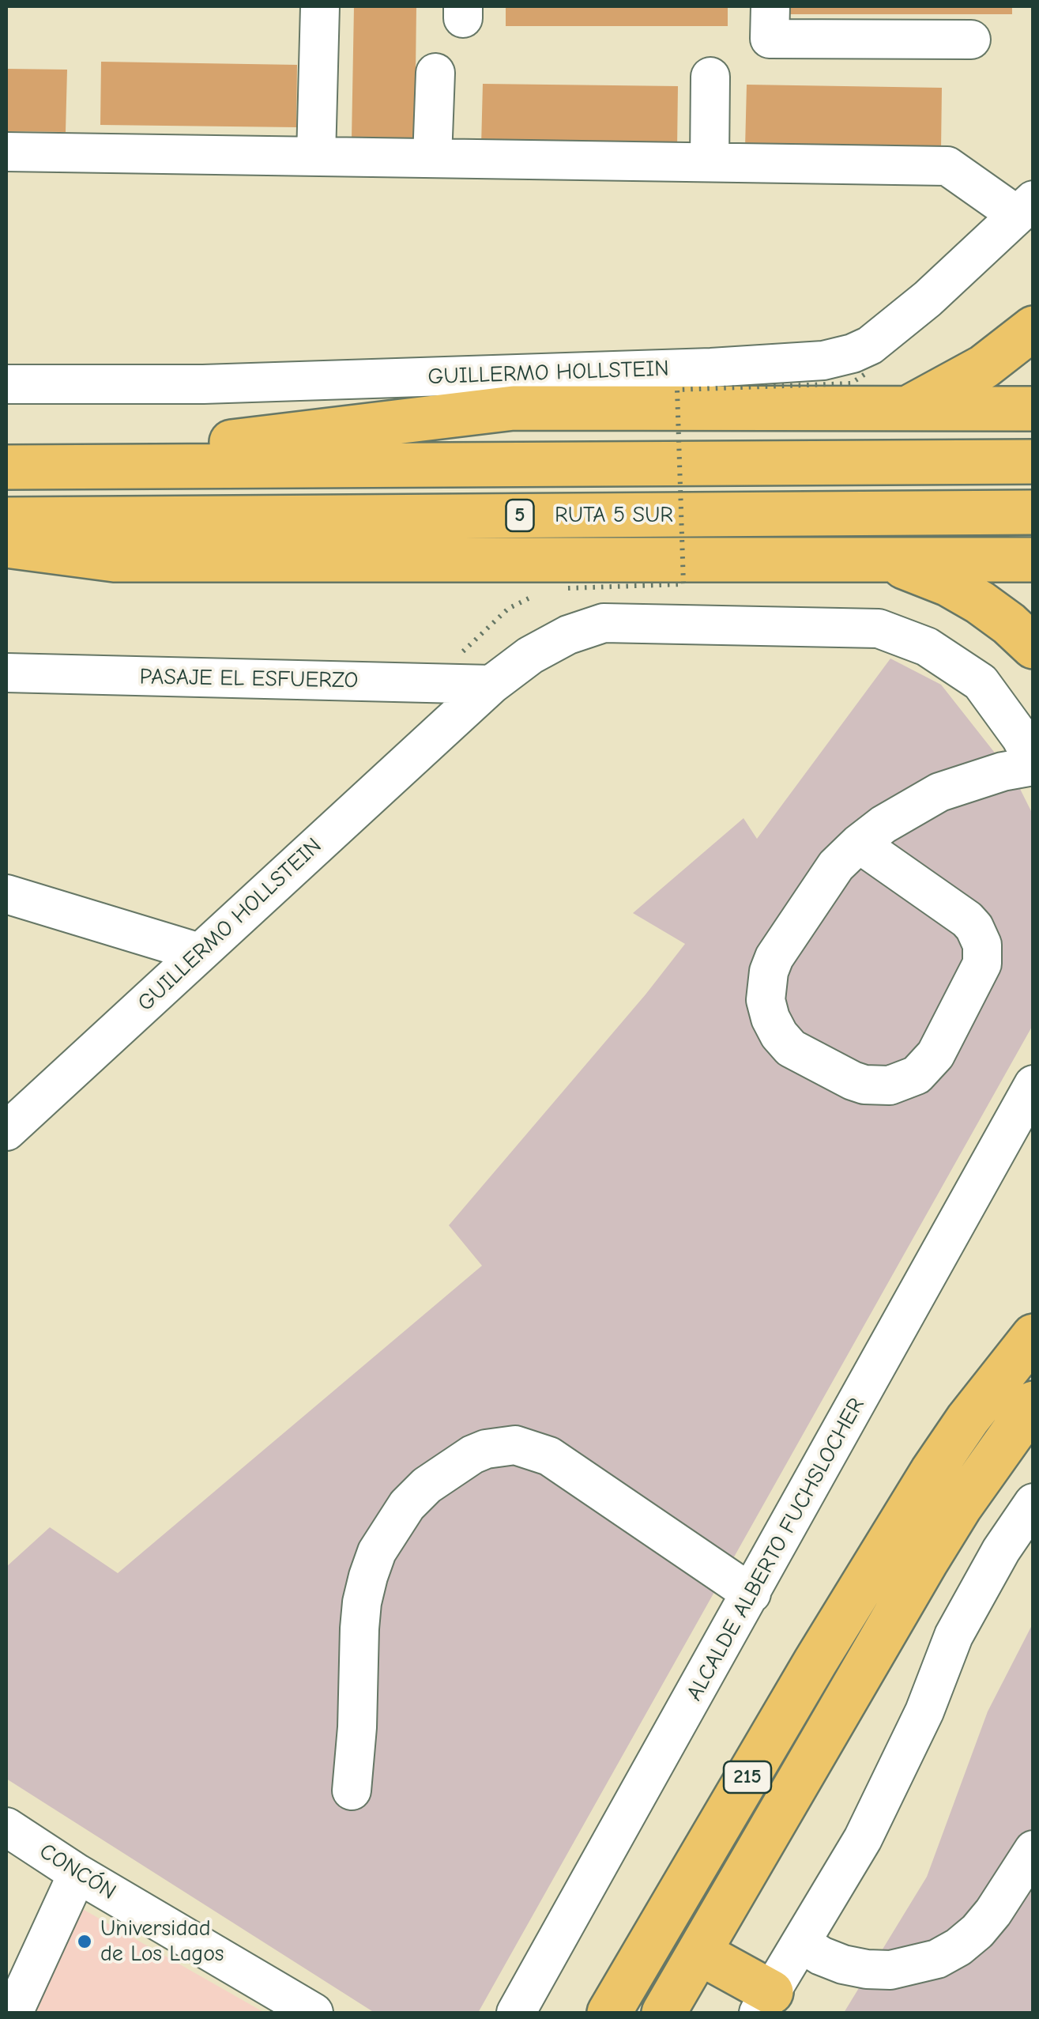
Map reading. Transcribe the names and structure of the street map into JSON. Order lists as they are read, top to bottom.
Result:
{
  "streets": {
    "highway": ["5", "RUTA 5 SUR", "215"],
    "street": [
      "GUILLERMO HOLLSTEIN",
      "PASAJE EL ESFUERZO",
      "ALCALDE ALBERTO FUCHSLOCHER",
      "CONCÓN"
    ]
  },
  "crossings": [
    ["GUILLERMO HOLLSTEIN", "PASAJE EL ESFUERZO"]
  ],
  "places": ["Universidad de Los Lagos"]
}
